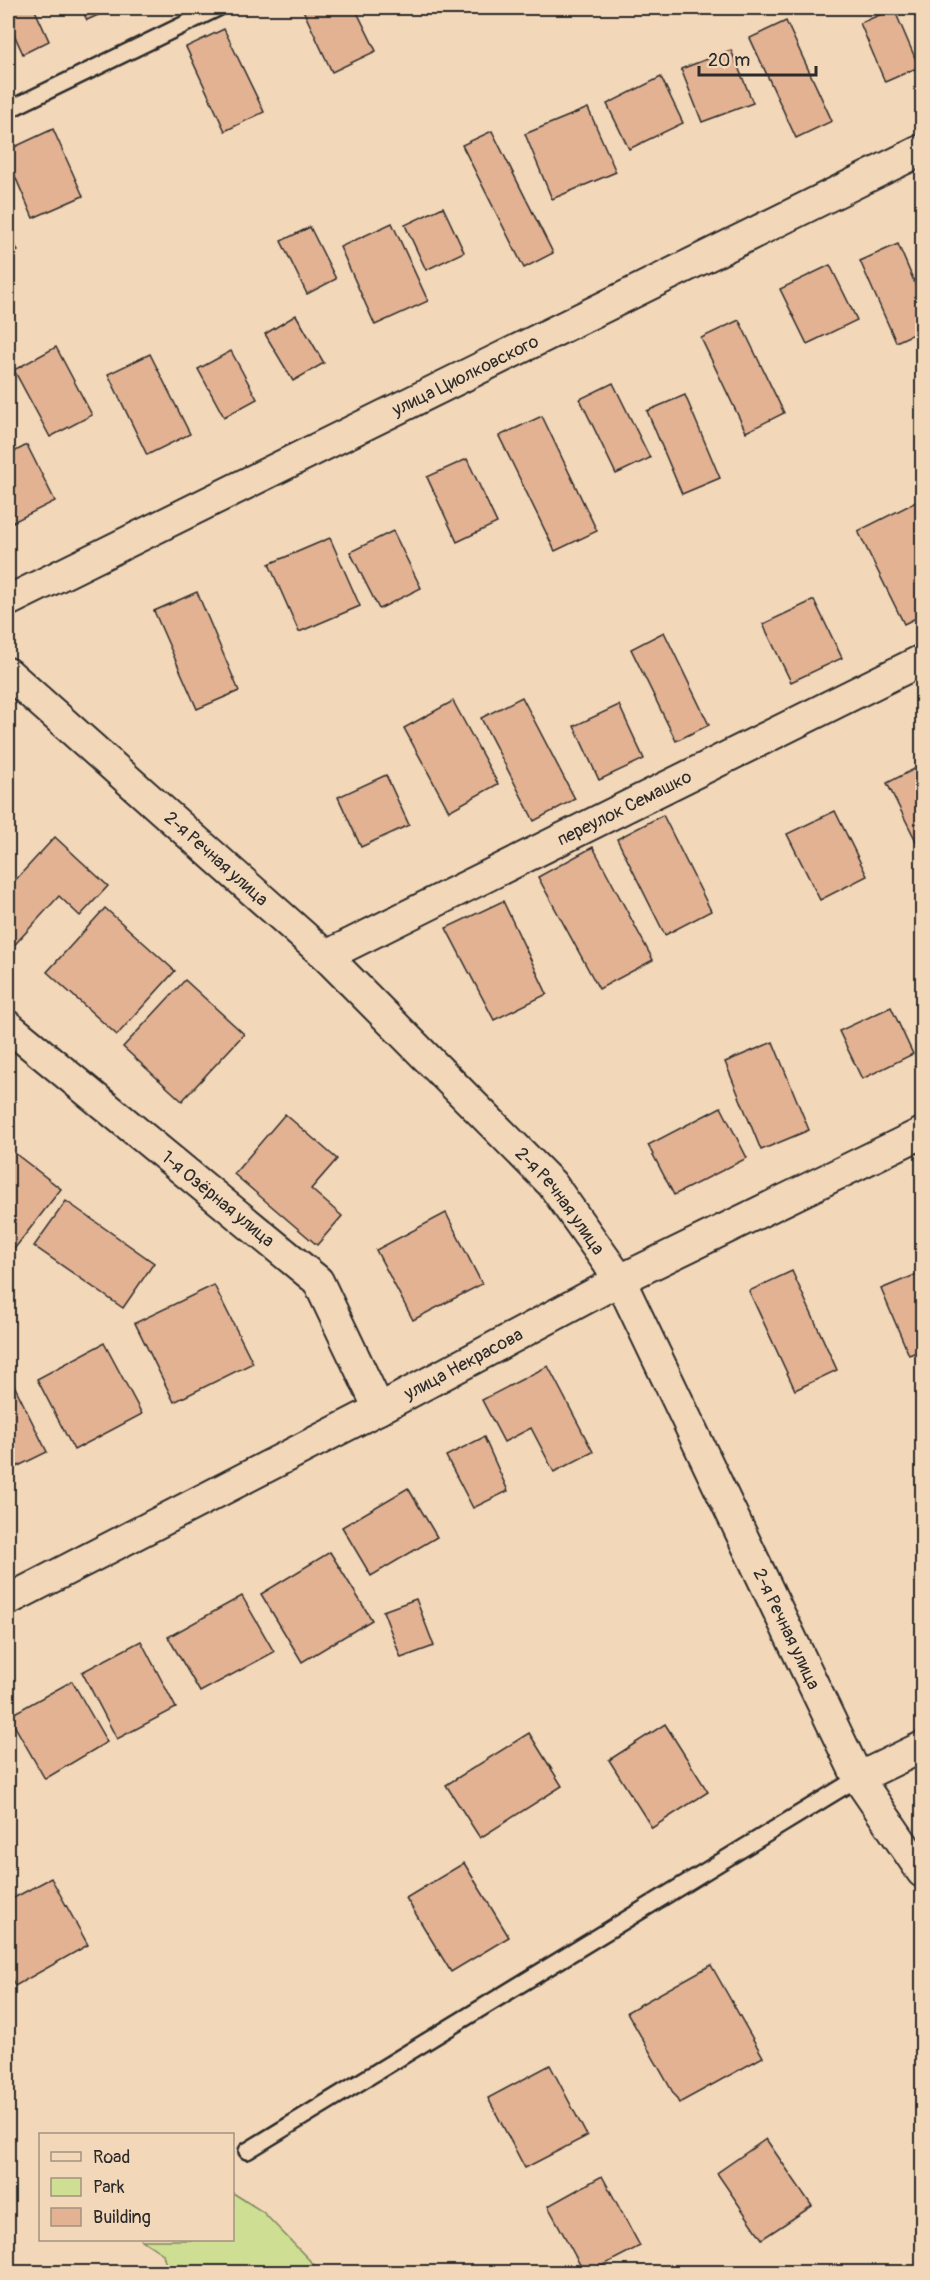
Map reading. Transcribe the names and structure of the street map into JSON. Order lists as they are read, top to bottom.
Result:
{
  "streets": {
    "street": [
      "улица Циолковского",
      "переулок Семашко",
      "2-я Речная улица",
      "1-я Озёрная улица",
      "улица Некрасова"
    ]
  },
  "crossings": [
    ["переулок Семашко", "2-я Речная улица"],
    ["2-я Речная улица", "улица Некрасова"],
    ["1-я Озёрная улица", "улица Некрасова"]
  ],
  "legend": ["Road", "Park", "Building"],
  "scale_bar": "20 m"
}
